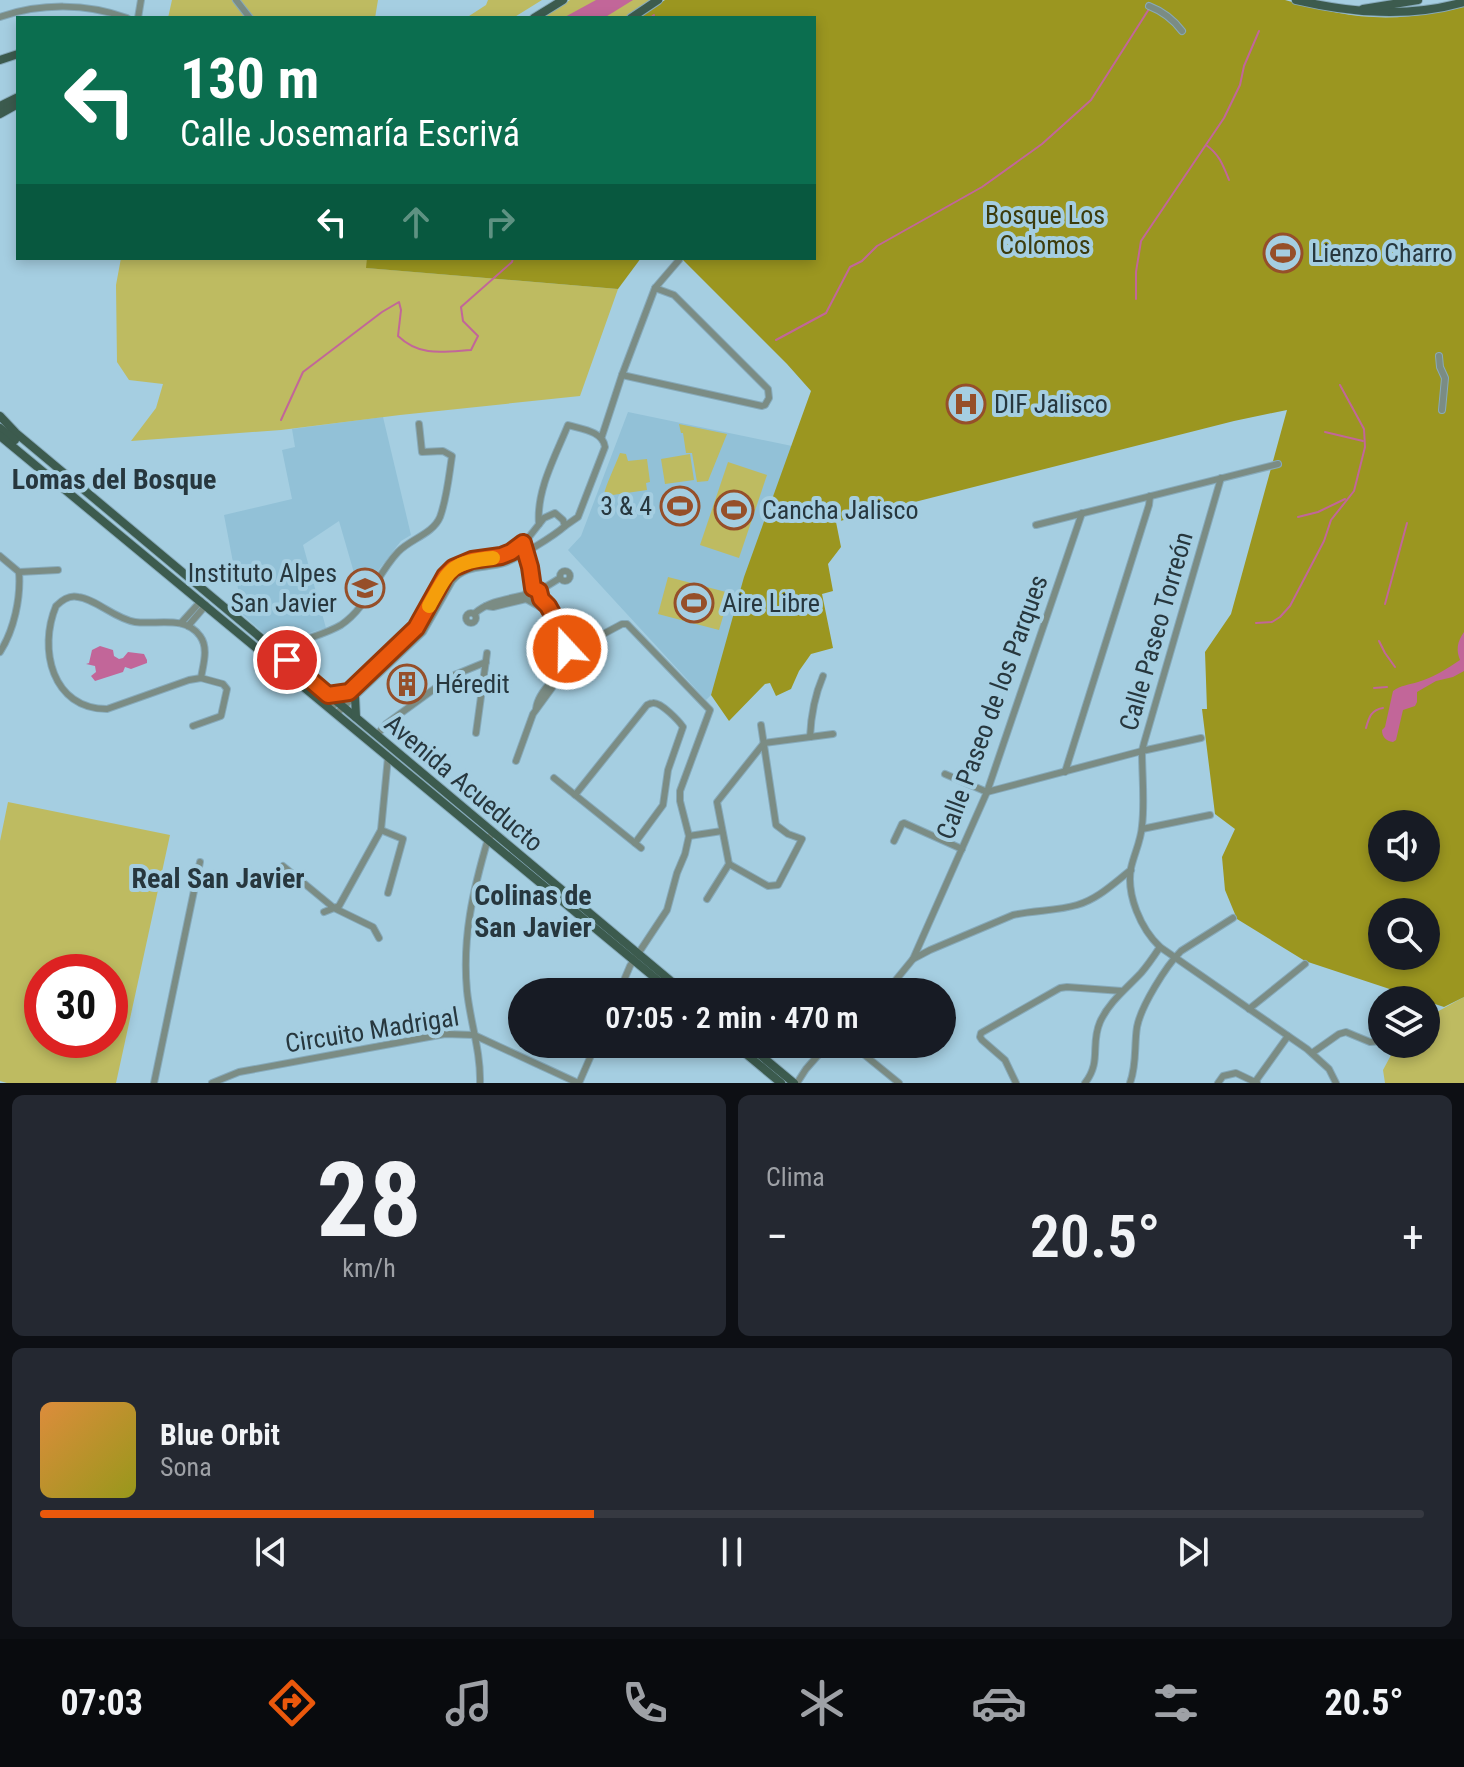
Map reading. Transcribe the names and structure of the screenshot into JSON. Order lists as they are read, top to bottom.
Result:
{
  "streets": {
    "main road": ["Avenida Acueducto"],
    "street": ["Calle Paseo Torreón", "Calle Paseo de los Parques", "Circuito Madrigal"]
  },
  "districts": ["Lomas del Bosque", "Real San Javier", "Colinas de San Javier"],
  "parks": ["Bosque Los Colomos"],
  "places": {
    "sports": [
      "Lienzo Charro",
      "3 & 4",
      "Cancha Jalisco",
      "Aire Libre"
    ],
    "hospital": ["DIF Jalisco"],
    "school or university": ["Instituto Alpes San Javier"],
    "building": ["Héredit"]
  },
  "page": {
    "turn": ["130 m", "Calle Josemaría Escrivá"],
    "limit": "30",
    "trip": "07:05 · 2 min · 470 m",
    "tile": [
      ["28", "km/h"],
      "Clima"
    ],
    "heat": ["−", "20.5°", "+"],
    "song": ["Blue Orbit", "Sona"],
    "tabs": ["07:03", "20.5°"]
  }
}
